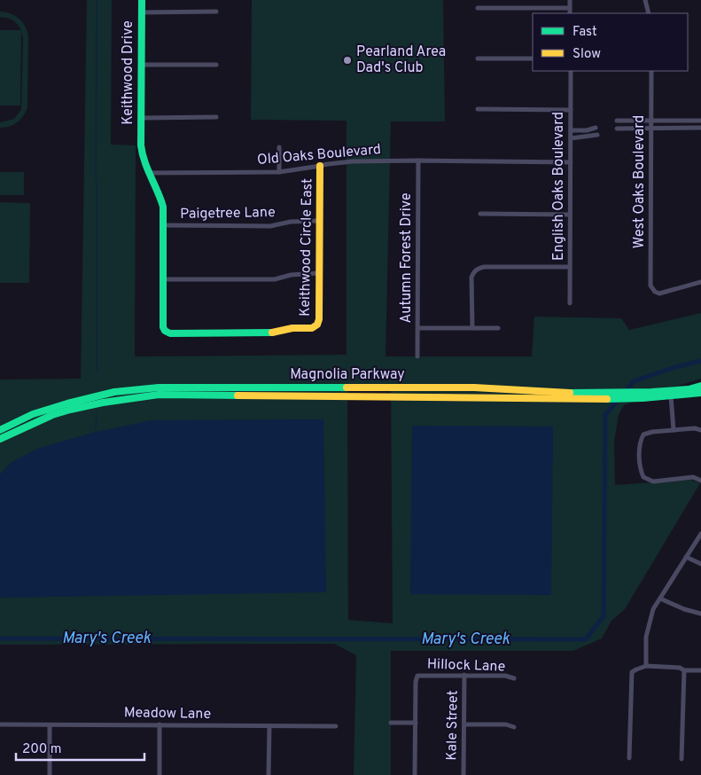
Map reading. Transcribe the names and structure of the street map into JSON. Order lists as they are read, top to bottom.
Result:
{
  "streets": {
    "street": [
      "Keithwood Drive",
      "Old Oaks Boulevard",
      "West Oaks Boulevard",
      "English Oaks Boulevard",
      "Paigetree Lane",
      "Keithwood Circle East",
      "Autumn Forest Drive",
      "Magnolia Parkway",
      "Hillock Lane",
      "Meadow Lane",
      "Kale Street"
    ]
  },
  "crossings": [
    ["Keithwood Drive", "Old Oaks Boulevard"],
    ["Keithwood Drive", "Paigetree Lane"],
    ["Keithwood Drive", "Keithwood Circle East"],
    ["Old Oaks Boulevard", "English Oaks Boulevard"],
    ["Old Oaks Boulevard", "Keithwood Circle East"],
    ["Old Oaks Boulevard", "Autumn Forest Drive"],
    ["Paigetree Lane", "Keithwood Circle East"],
    ["Hillock Lane", "Kale Street"]
  ],
  "water": ["Mary's Creek"],
  "places": ["Pearland Area Dad's Club"],
  "legend": ["Fast", "Slow"],
  "scale_bar": "200 m"
}
